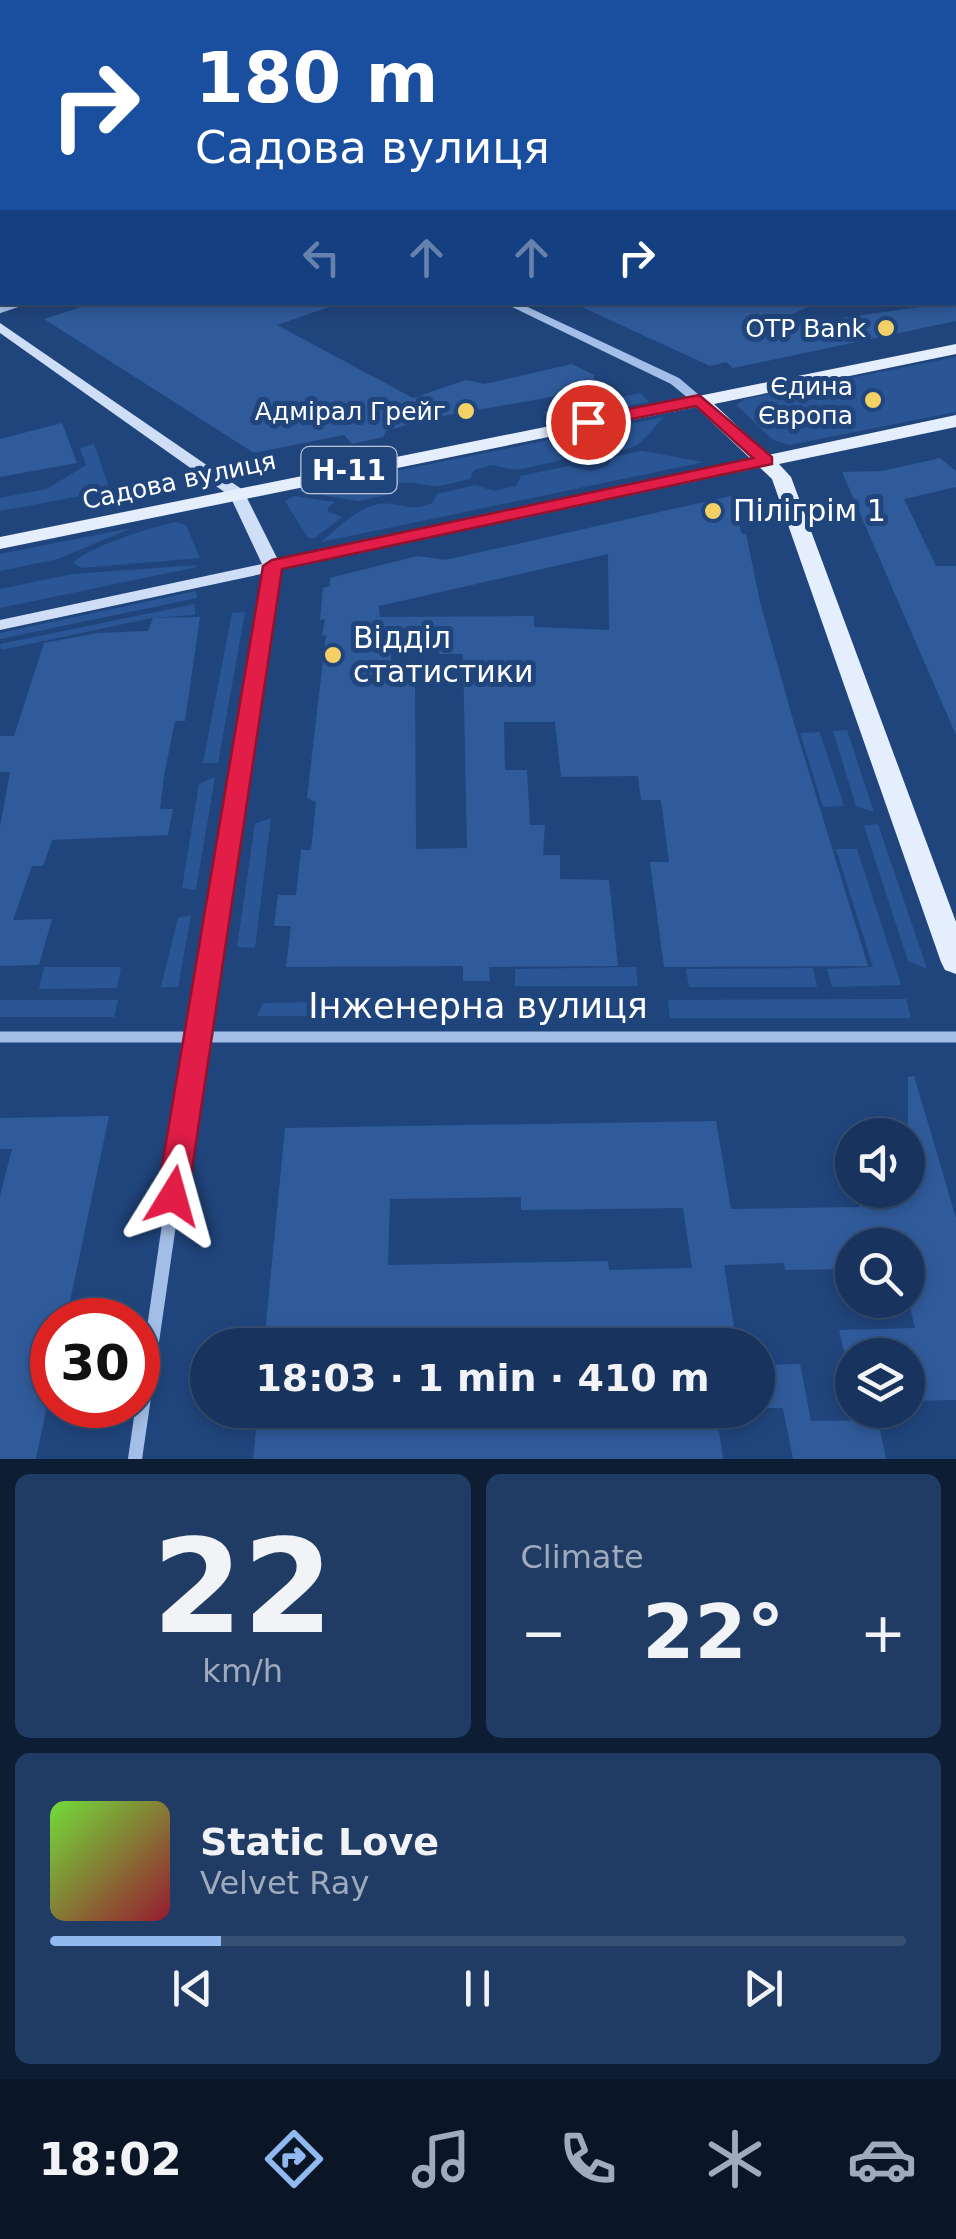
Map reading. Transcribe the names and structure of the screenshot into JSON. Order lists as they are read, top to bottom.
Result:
{
  "streets": {
    "main road": ["Н-11", "Садова вулиця"],
    "street": ["Інженерна вулиця"]
  },
  "places": [
    "OTP Bank",
    "Єдина Європа",
    "Адмірал Грейг",
    "Пілігрім 1",
    "Відділ статистики"
  ],
  "page": {
    "turn": ["180 m", "Садова вулиця"],
    "limit": "30",
    "trip": "18:03 · 1 min · 410 m",
    "tile": [
      ["22", "km/h"],
      "Climate"
    ],
    "heat": ["−", "22°", "+"],
    "song": ["Static Love", "Velvet Ray"],
    "tabs": "18:02"
  }
}
